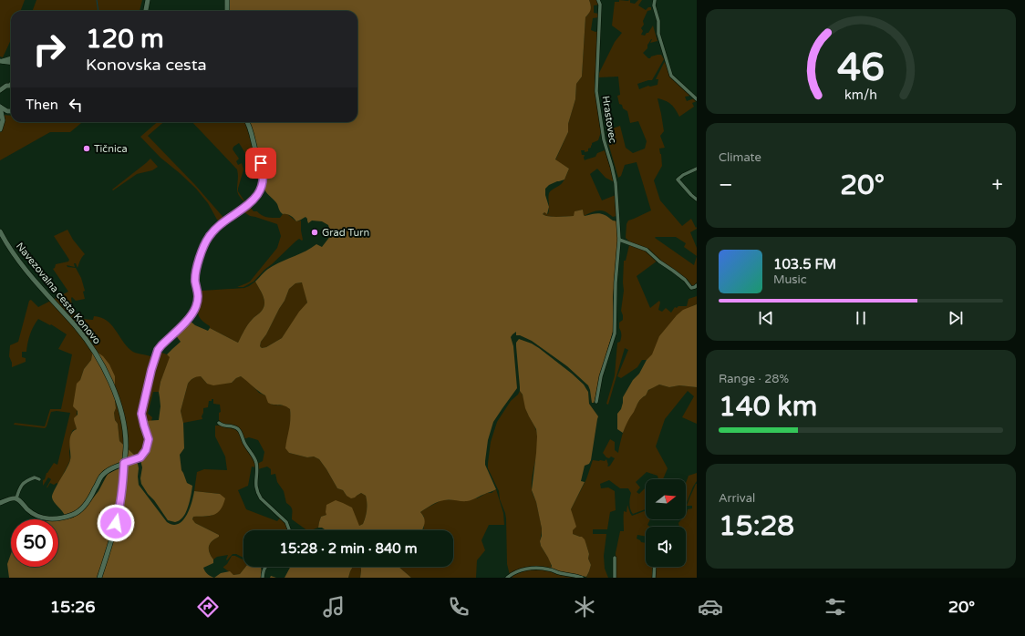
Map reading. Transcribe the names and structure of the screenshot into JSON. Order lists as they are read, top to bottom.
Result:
{
  "streets": {
    "street": ["Hrastovec", "Navezovalna cesta Konovo"]
  },
  "places": ["Tičnica", "Grad Turn"],
  "north": "right",
  "page": {
    "turn": ["120 m", "Konovska cesta"],
    "then": "Then",
    "tile": [
      "Climate",
      ["Range · 28%", "140 km"],
      ["Arrival", "15:28"]
    ],
    "heat": ["−", "20°", "+"],
    "song": ["103.5 FM", "Music"],
    "limit": "50",
    "trip": "15:28 · 2 min · 840 m",
    "tabs": ["15:26", "20°"],
    "gauge": ["46", "km/h"]
  }
}
